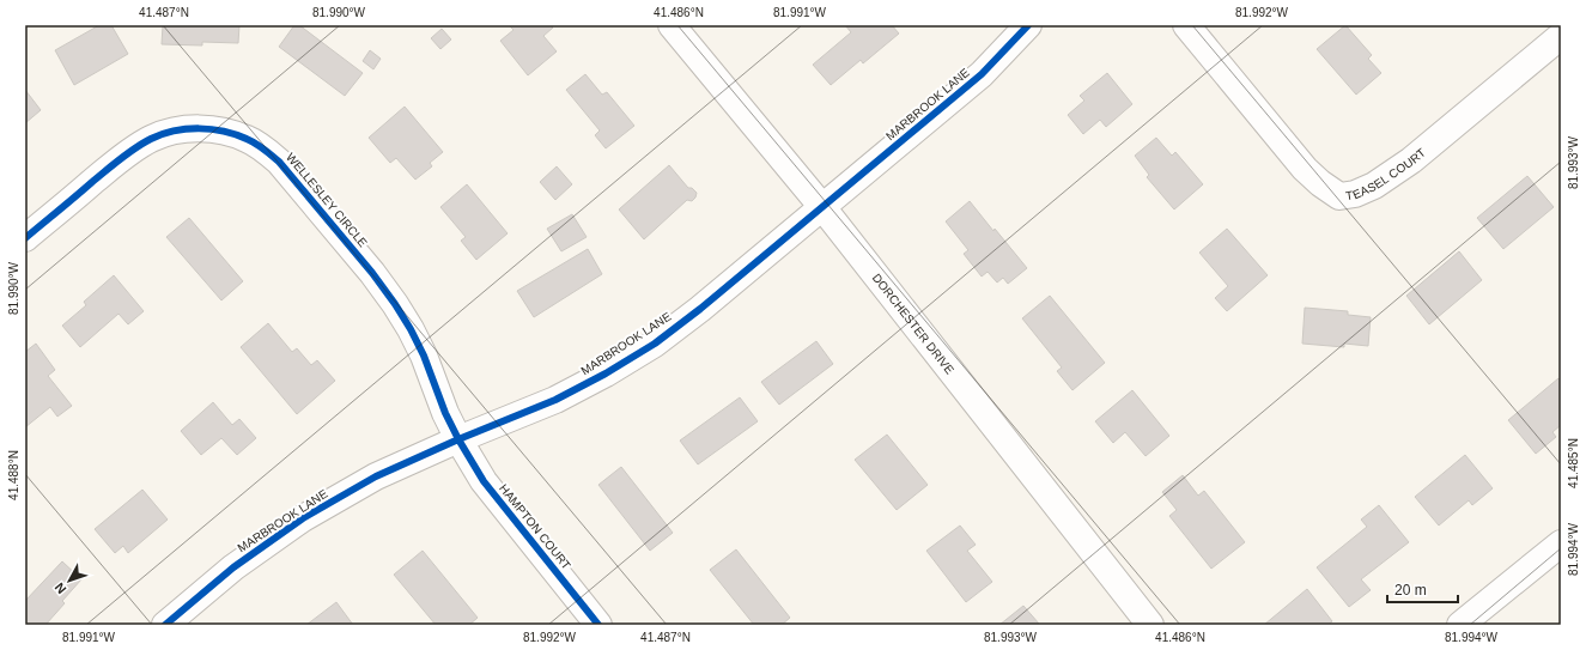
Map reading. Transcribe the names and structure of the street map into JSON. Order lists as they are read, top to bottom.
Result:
{
  "streets": {
    "street": [
      "MARBROOK LANE",
      "TEASEL COURT",
      "WELLESLEY CIRCLE",
      "DORCHESTER DRIVE",
      "HAMPTON COURT"
    ]
  },
  "crossings": [
    ["MARBROOK LANE", "WELLESLEY CIRCLE"],
    ["MARBROOK LANE", "DORCHESTER DRIVE"],
    ["MARBROOK LANE", "HAMPTON COURT"],
    ["WELLESLEY CIRCLE", "HAMPTON COURT"]
  ],
  "scale_bar": "20 m",
  "north": "bottom left",
  "coordinates": [
    "41.487°N",
    "81.990°W",
    "41.486°N",
    "81.991°W",
    "81.992°W",
    "81.993°W",
    "41.485°N",
    "41.488°N",
    "81.994°W"
  ]
}
